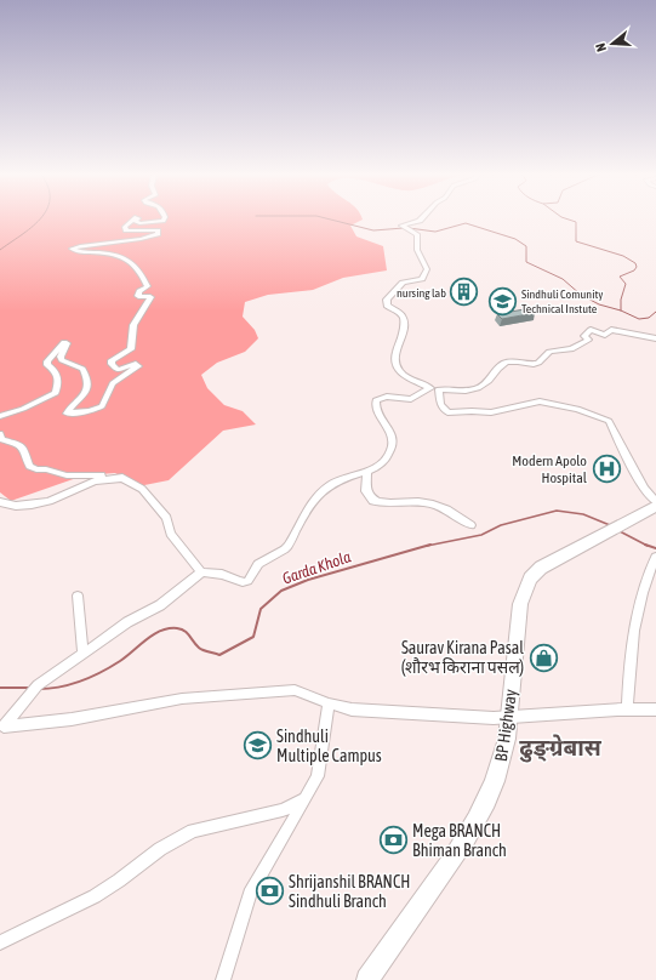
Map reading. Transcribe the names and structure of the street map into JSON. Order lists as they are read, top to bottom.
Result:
{
  "streets": {
    "highway": ["BP Highway"]
  },
  "districts": ["ढुङ्ग्रेबास"],
  "water": ["Garda Khola"],
  "places": {
    "building": ["nursing lab"],
    "school or university": ["Sindhuli Comunity Technical Instute", "Sindhuli Multiple Campus"],
    "hospital": ["Modern Apolo Hospital"],
    "shop": ["Saurav Kirana Pasal (शौरभ किराना पसल)"],
    "bank": ["Mega BRANCH Bhiman Branch", "Shrijanshil BRANCH Sindhuli Branch"]
  },
  "north": "left"
}
